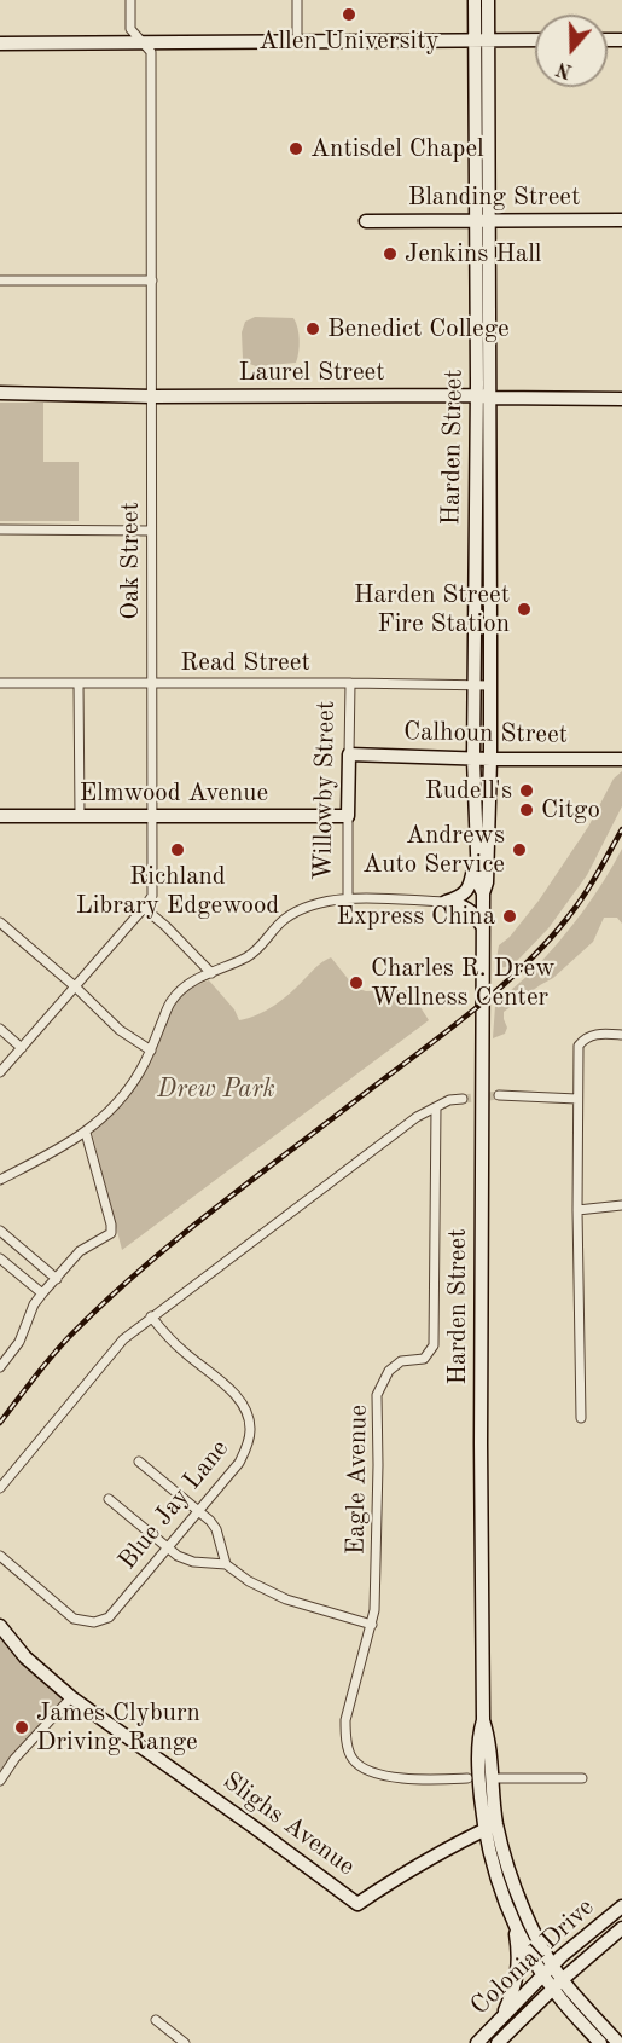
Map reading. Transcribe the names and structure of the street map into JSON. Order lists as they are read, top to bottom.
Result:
{
  "streets": {
    "main road": [
      "Blanding Street",
      "Laurel Street",
      "Harden Street",
      "Calhoun Street",
      "Willowby Street",
      "Elmwood Avenue",
      "Slighs Avenue",
      "Colonial Drive"
    ],
    "street": [
      "Oak Street",
      "Read Street",
      "Eagle Avenue",
      "Blue Jay Lane"
    ]
  },
  "crossings": [
    ["Blanding Street", "Harden Street"],
    ["Laurel Street", "Harden Street"],
    ["Laurel Street", "Oak Street"],
    ["Harden Street", "Read Street"],
    ["Harden Street", "Calhoun Street"],
    ["Harden Street", "Slighs Avenue"],
    ["Harden Street", "Colonial Drive"],
    ["Oak Street", "Read Street"],
    ["Oak Street", "Elmwood Avenue"],
    ["Read Street", "Willowby Street"],
    ["Calhoun Street", "Willowby Street"],
    ["Willowby Street", "Elmwood Avenue"]
  ],
  "parks": ["Drew Park"],
  "places": [
    "Allen University",
    "Antisdel Chapel",
    "Jenkins Hall",
    "Benedict College",
    "Harden Street Fire Station",
    "Rudell's",
    "Citgo",
    "Richland Library Edgewood",
    "Andrews Auto Service",
    "Express China",
    "Charles R. Drew Wellness Center",
    "James Clyburn Driving Range"
  ],
  "north": "bottom"
}
